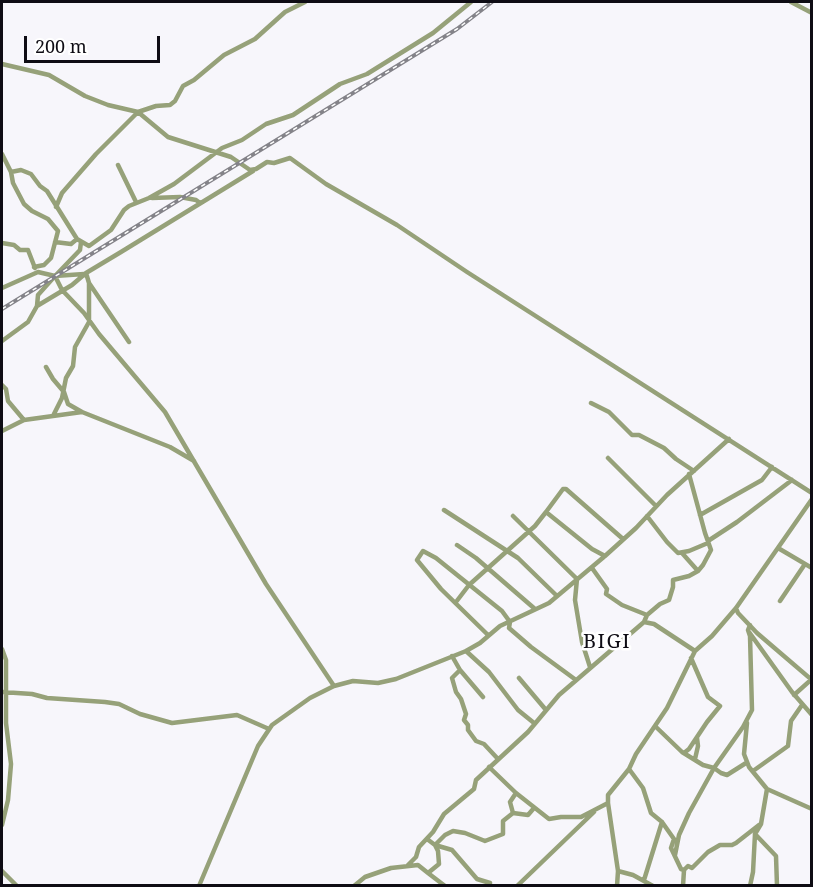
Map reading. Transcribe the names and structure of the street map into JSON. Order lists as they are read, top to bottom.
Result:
{
  "districts": ["BIGI"],
  "scale_bar": "200 m"
}
